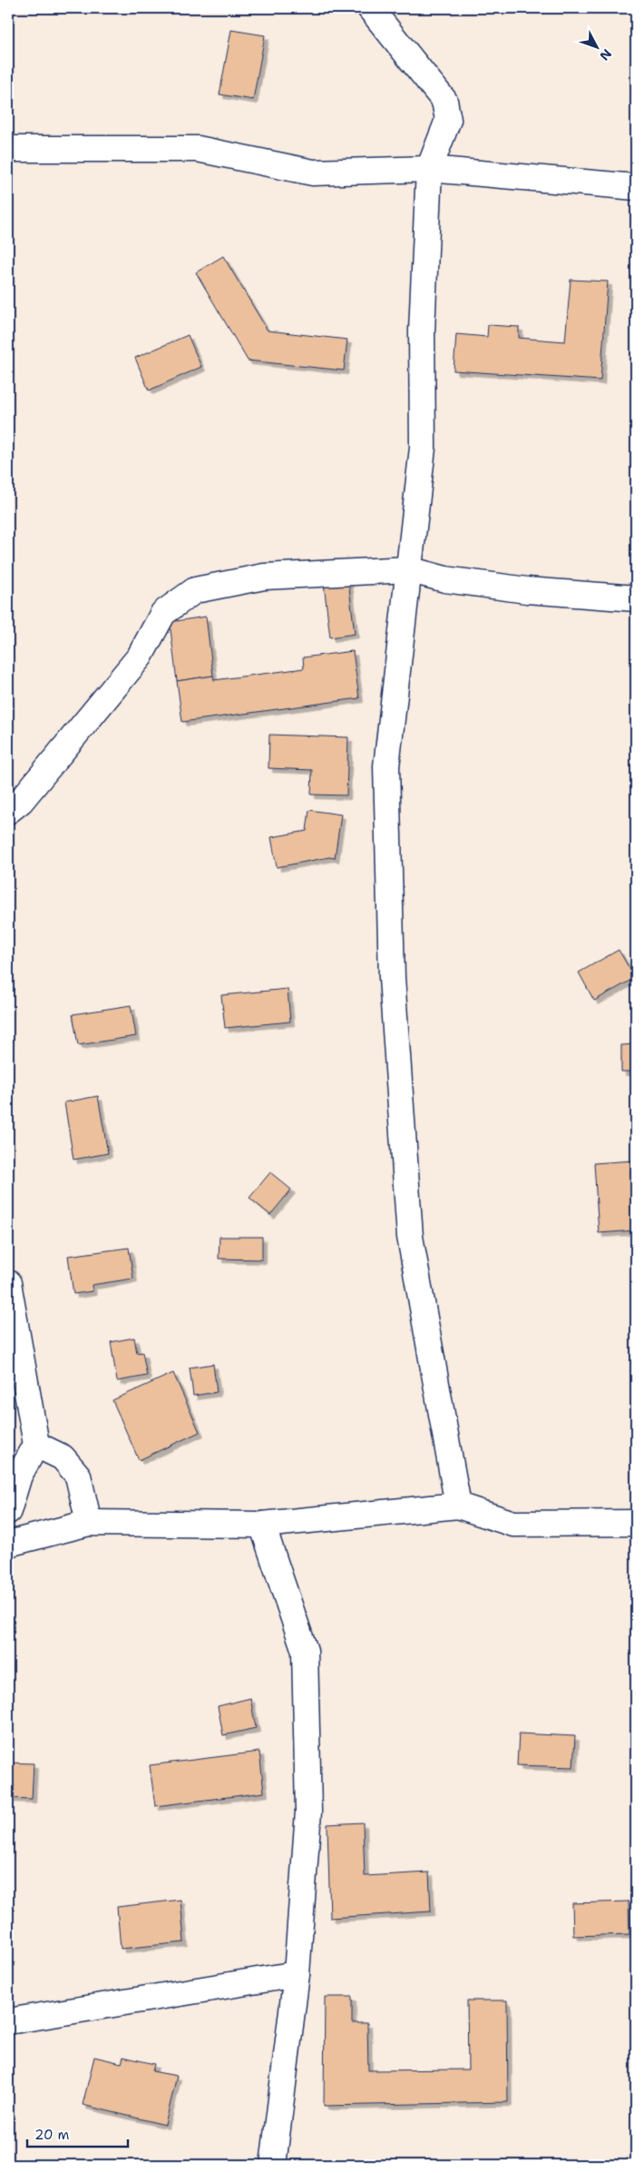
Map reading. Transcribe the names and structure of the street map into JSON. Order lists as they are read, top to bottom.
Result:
{
  "scale_bar": "20 m",
  "north": "bottom right"
}
